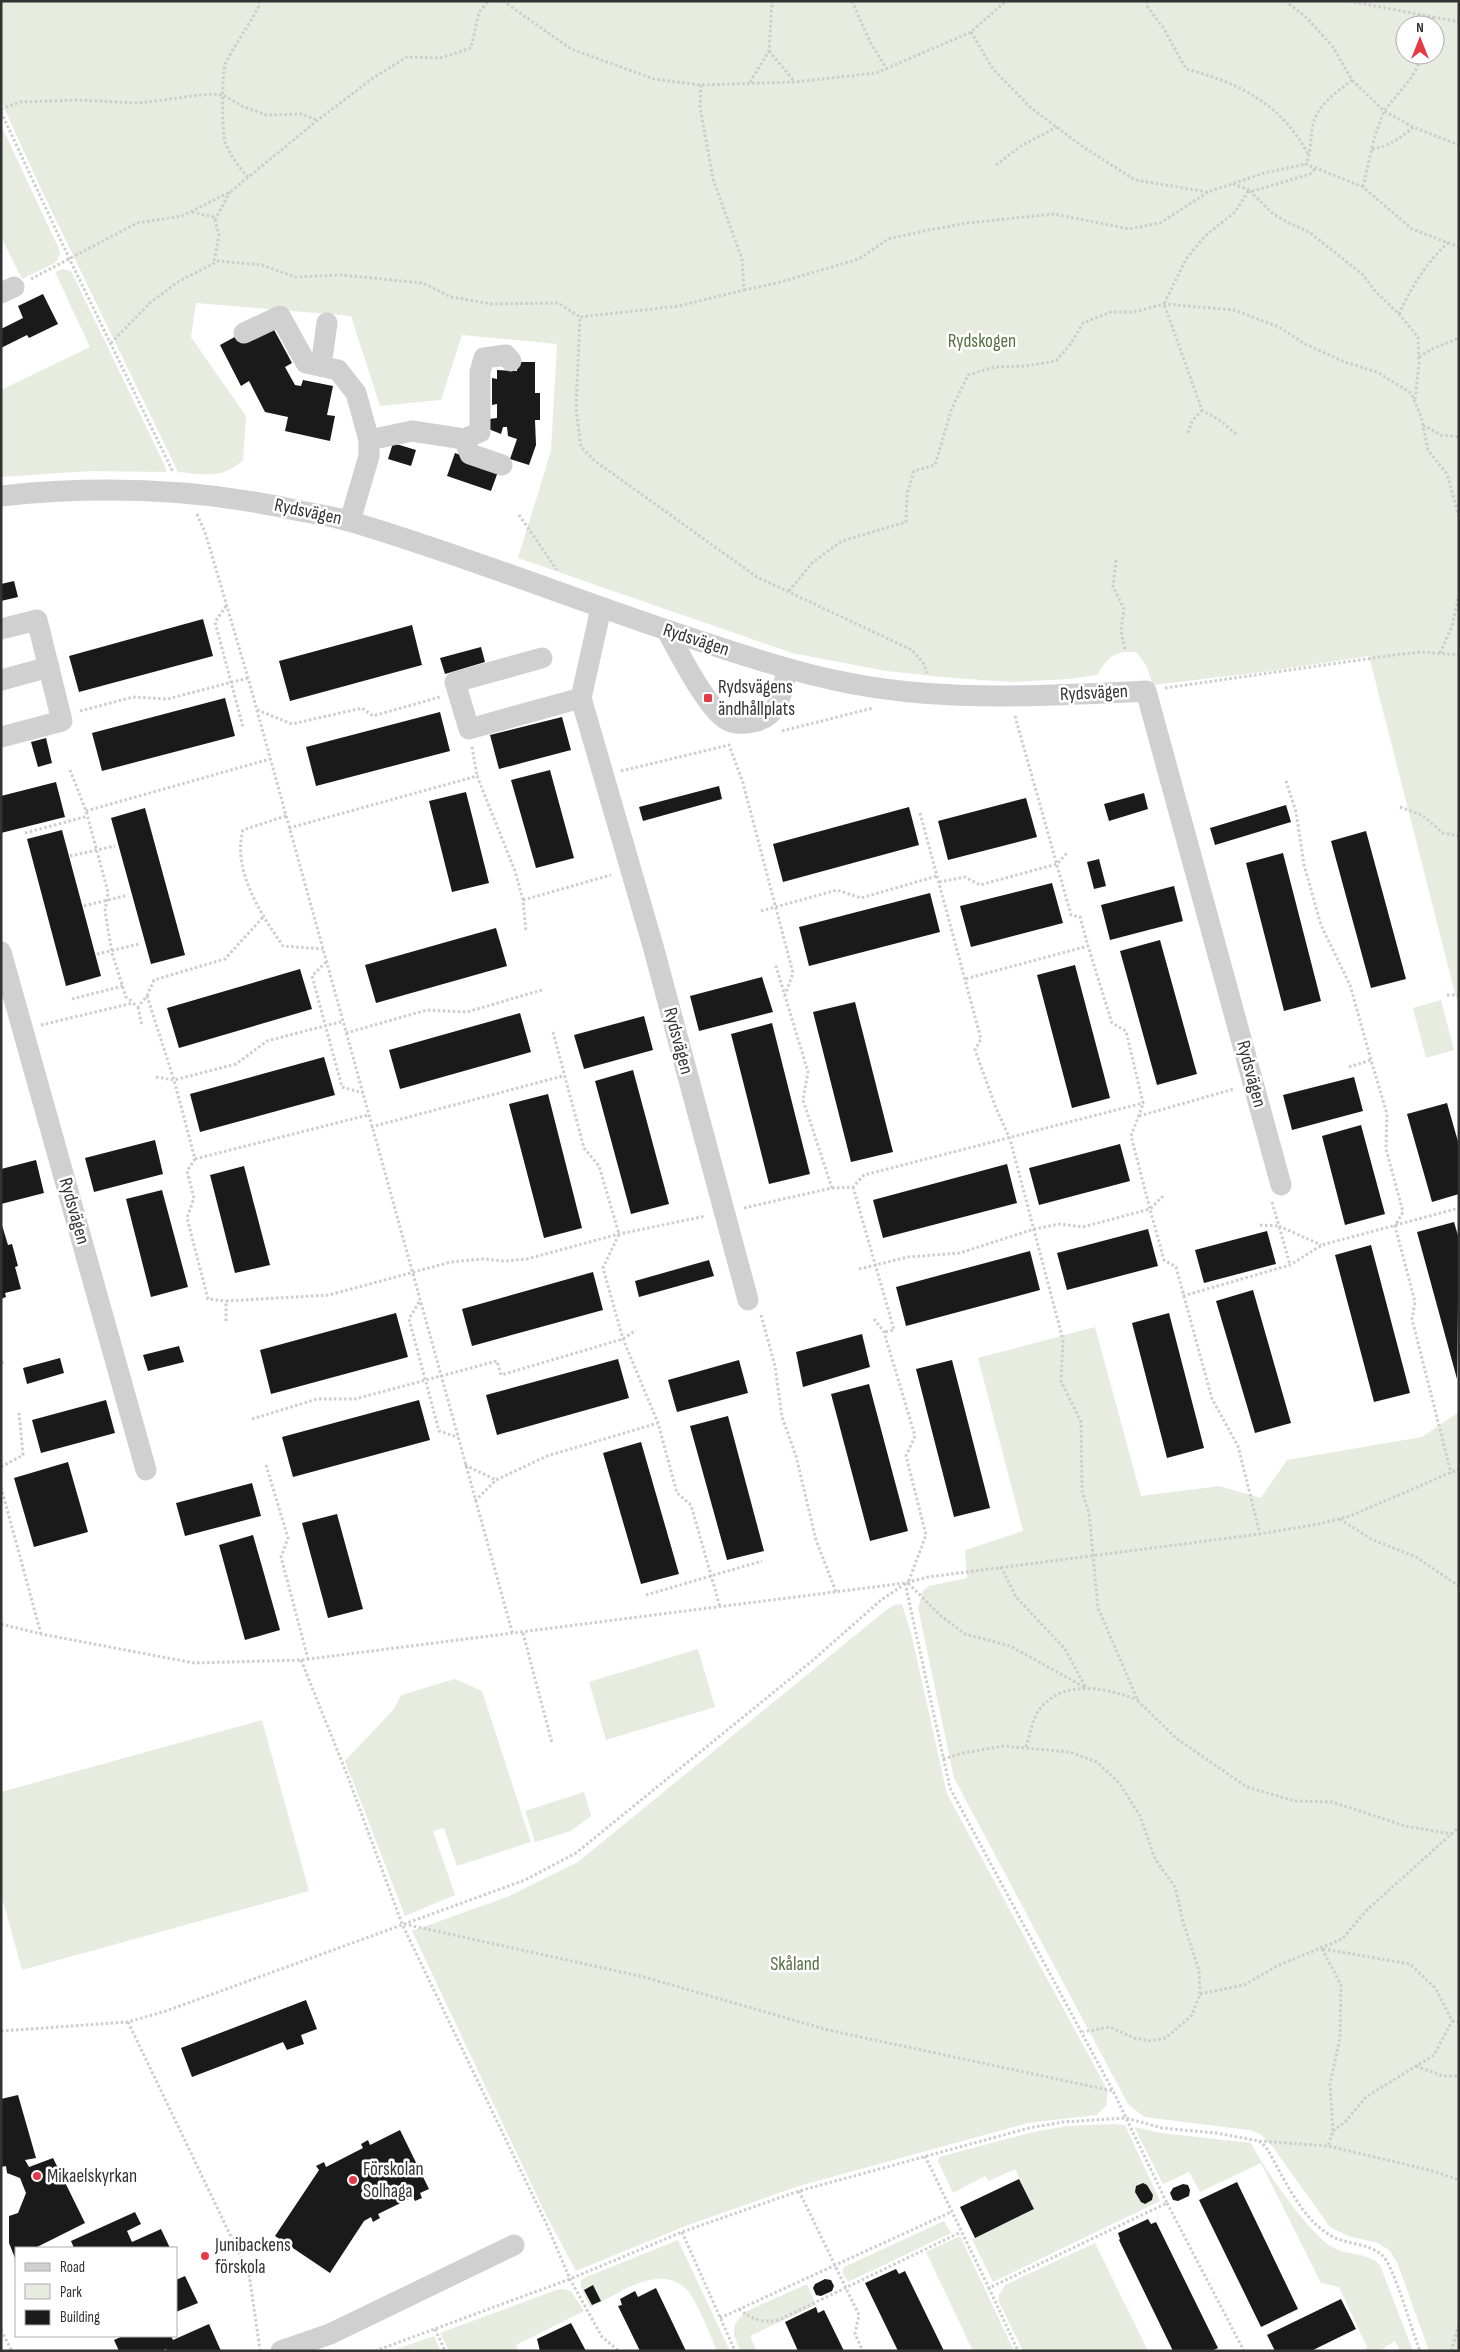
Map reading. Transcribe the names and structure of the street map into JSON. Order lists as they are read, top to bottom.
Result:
{
  "streets": {
    "street": ["Rydsvägen"]
  },
  "parks": ["Rydskogen", "Skåland"],
  "places": {
    "transit": ["Rydsvägens ändhållplats"],
    "other": ["Mikaelskyrkan", "Förskolan Solhaga", "Junibackens förskola"]
  },
  "legend": ["Road", "Park", "Building"],
  "north": "top"
}
